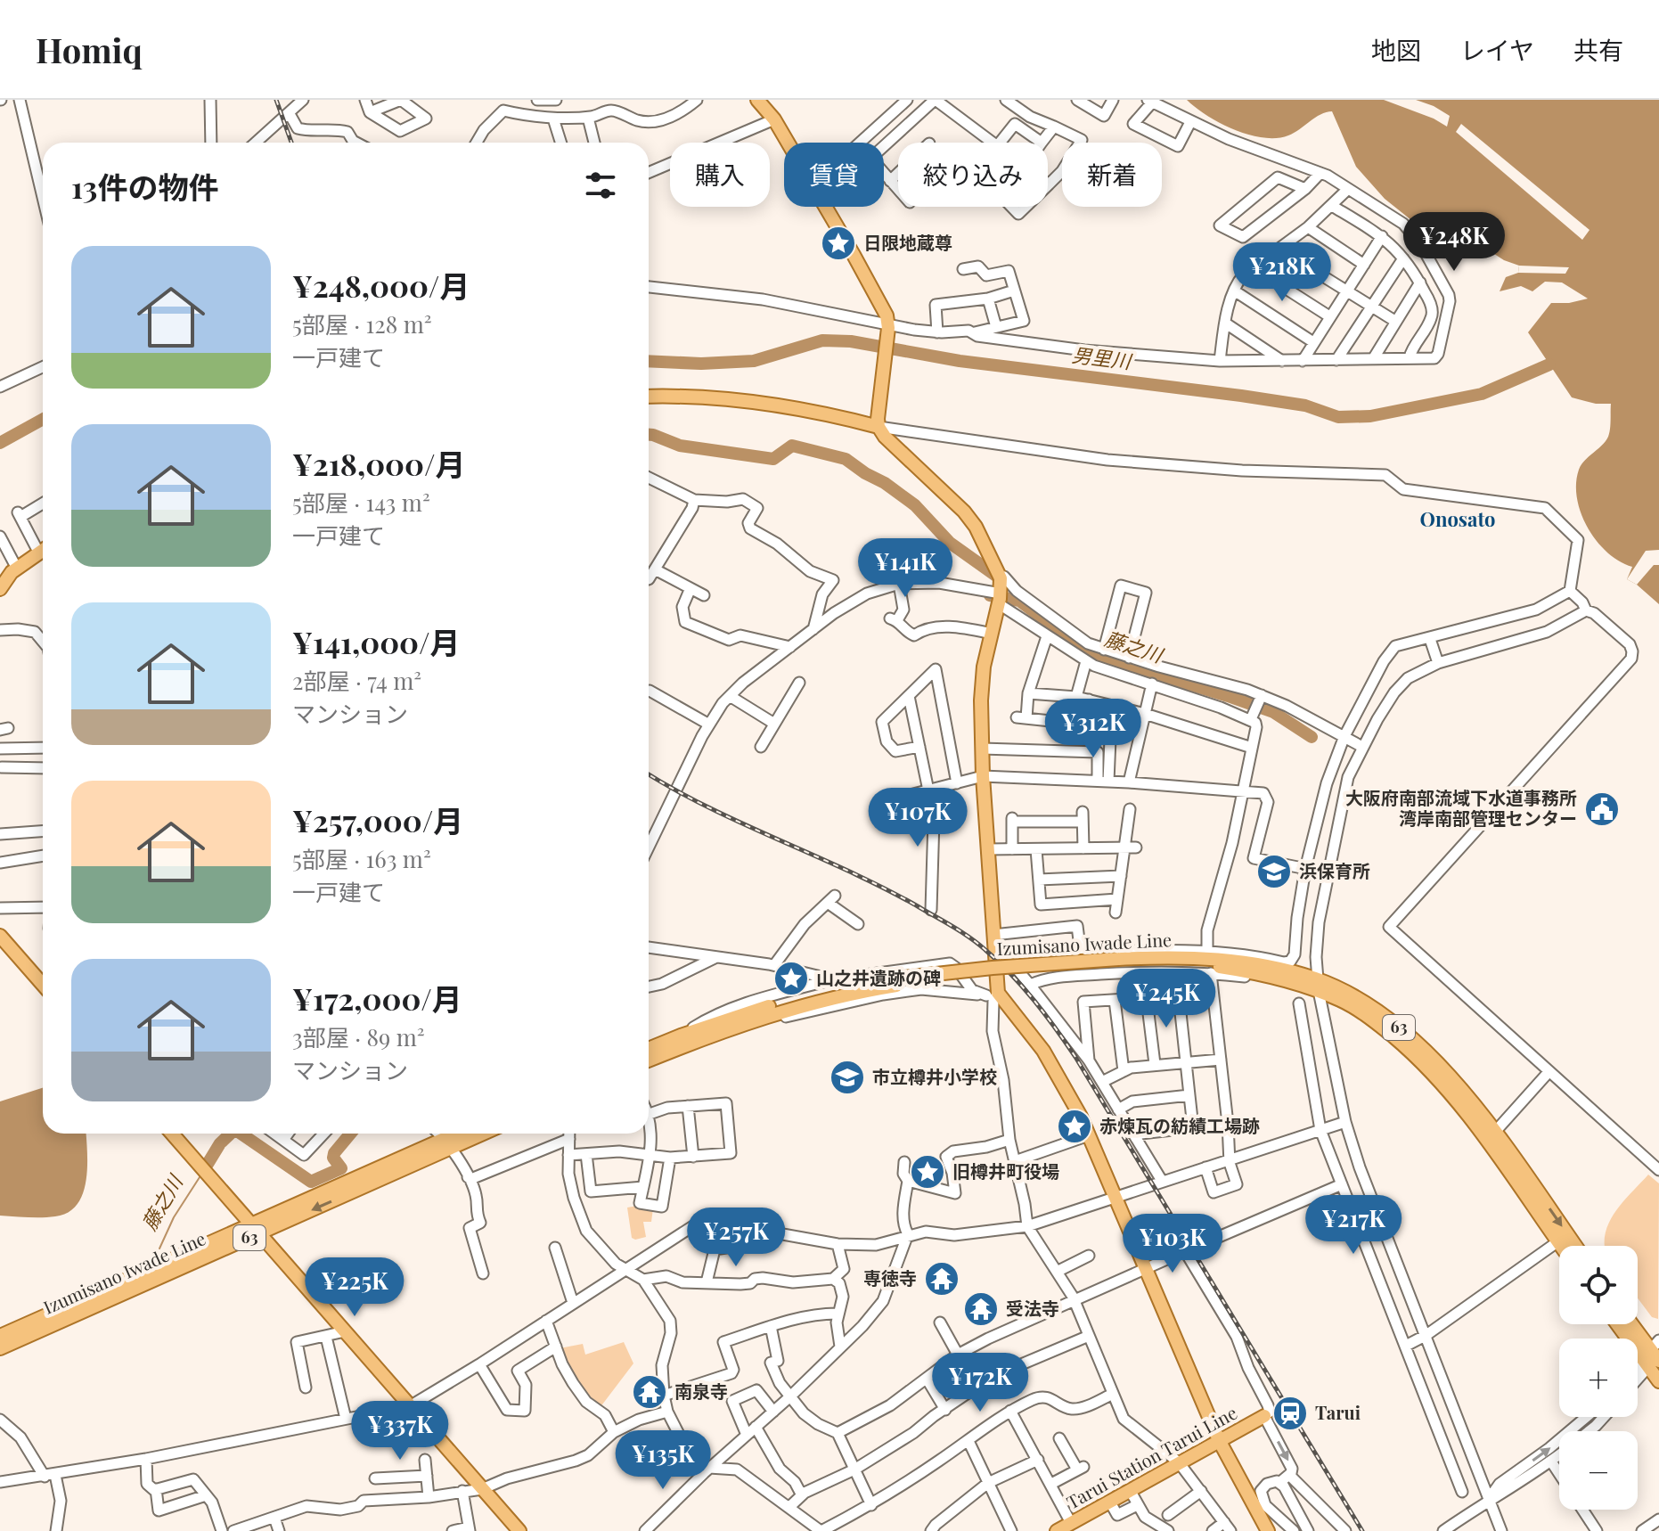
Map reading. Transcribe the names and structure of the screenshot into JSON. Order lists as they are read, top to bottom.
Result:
{
  "streets": {
    "main road": ["Izumisano Iwade Line", "63", "Tarui Station Tarui Line"]
  },
  "districts": ["Onosato"],
  "water": ["男里川", "藤之川"],
  "places": {
    "place": [
      "日限地蔵尊",
      "山之井遺跡の碑",
      "赤煉瓦の紡績工場跡",
      "旧樽井町役場"
    ],
    "public building": ["大阪府南部流域下水道事務所 湾岸南部管理センター"],
    "school or university": ["浜保育所", "市立樽井小学校"],
    "temple": ["専徳寺", "受法寺", "南泉寺"],
    "station": ["Tarui"]
  },
  "page": {
    "header": "Homiq",
    "nav": ["地図", "レイヤ", "共有"],
    "chip": [
      "購入",
      "賃貸",
      "絞り込み",
      "新着"
    ],
    "heading": "13件の物件",
    "price": [
      "¥248K",
      "¥218K",
      "¥141K",
      "¥312K",
      "¥107K",
      "¥245K",
      "¥217K",
      "¥257K",
      "¥103K",
      "¥225K",
      "¥172K",
      "¥337K",
      "¥135K"
    ],
    "list": [
      {
        "name": "¥248,000/月",
        "note": "5部屋 · 128 m² · 一戸建て"
      },
      {
        "name": "¥218,000/月",
        "note": "5部屋 · 143 m² · 一戸建て"
      },
      {
        "name": "¥141,000/月",
        "note": "2部屋 · 74 m² · マンション"
      },
      {
        "name": "¥257,000/月",
        "note": "5部屋 · 163 m² · 一戸建て"
      },
      {
        "name": "¥172,000/月",
        "note": "3部屋 · 89 m² · マンション"
      }
    ],
    "map_buttons": ["+", "−"]
  }
}
